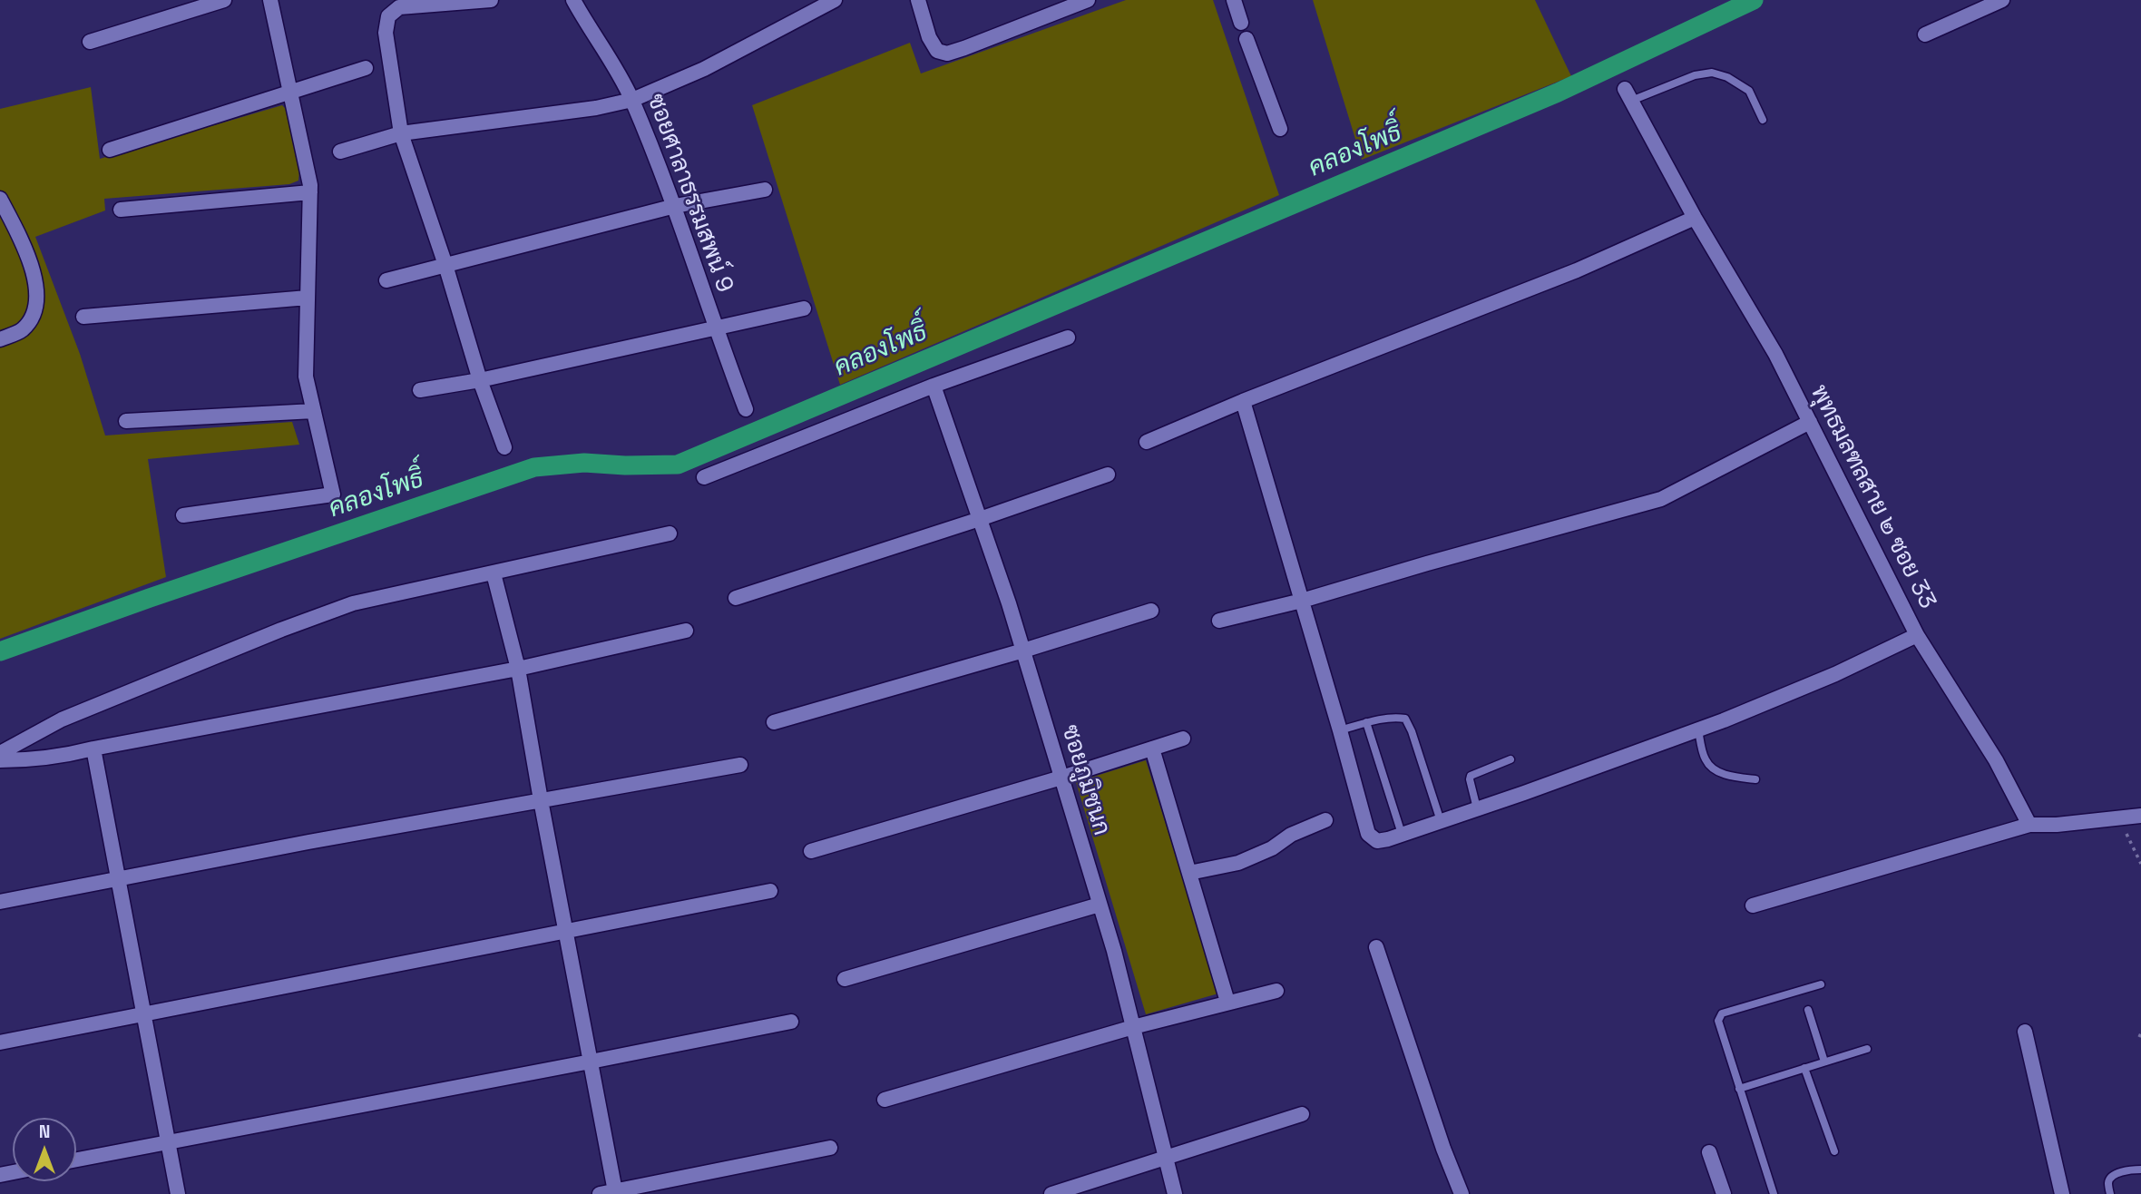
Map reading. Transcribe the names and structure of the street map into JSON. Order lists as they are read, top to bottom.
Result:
{
  "streets": {
    "street": ["ซอยศาลาธรรมสพน์ 9", "พุทธมลฑลสาย ๒ ซอย 33", "ซอยภูมิชนก"]
  },
  "water": ["คลองโพธิ์"],
  "north": "top"
}
